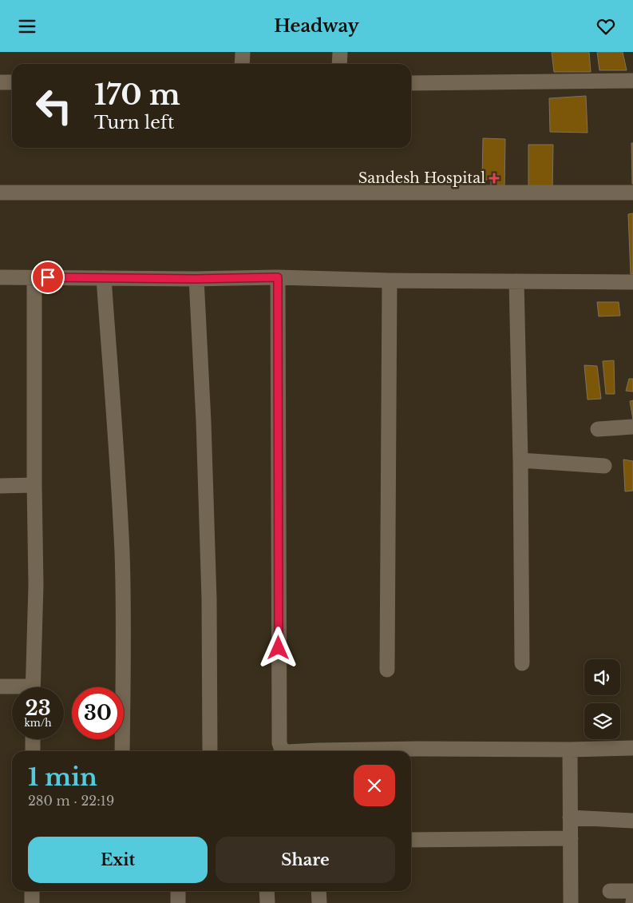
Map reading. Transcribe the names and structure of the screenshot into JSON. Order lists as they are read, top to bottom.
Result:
{
  "places": {
    "health": ["Sandesh Hospital"]
  },
  "page": {
    "header": "Headway",
    "turn": ["170 m", "Turn left"],
    "speed": "23 km/h",
    "limit": "30",
    "heading": ["1 min", "280 m · 22:19"],
    "buttons": ["Exit", "Share"]
  }
}
